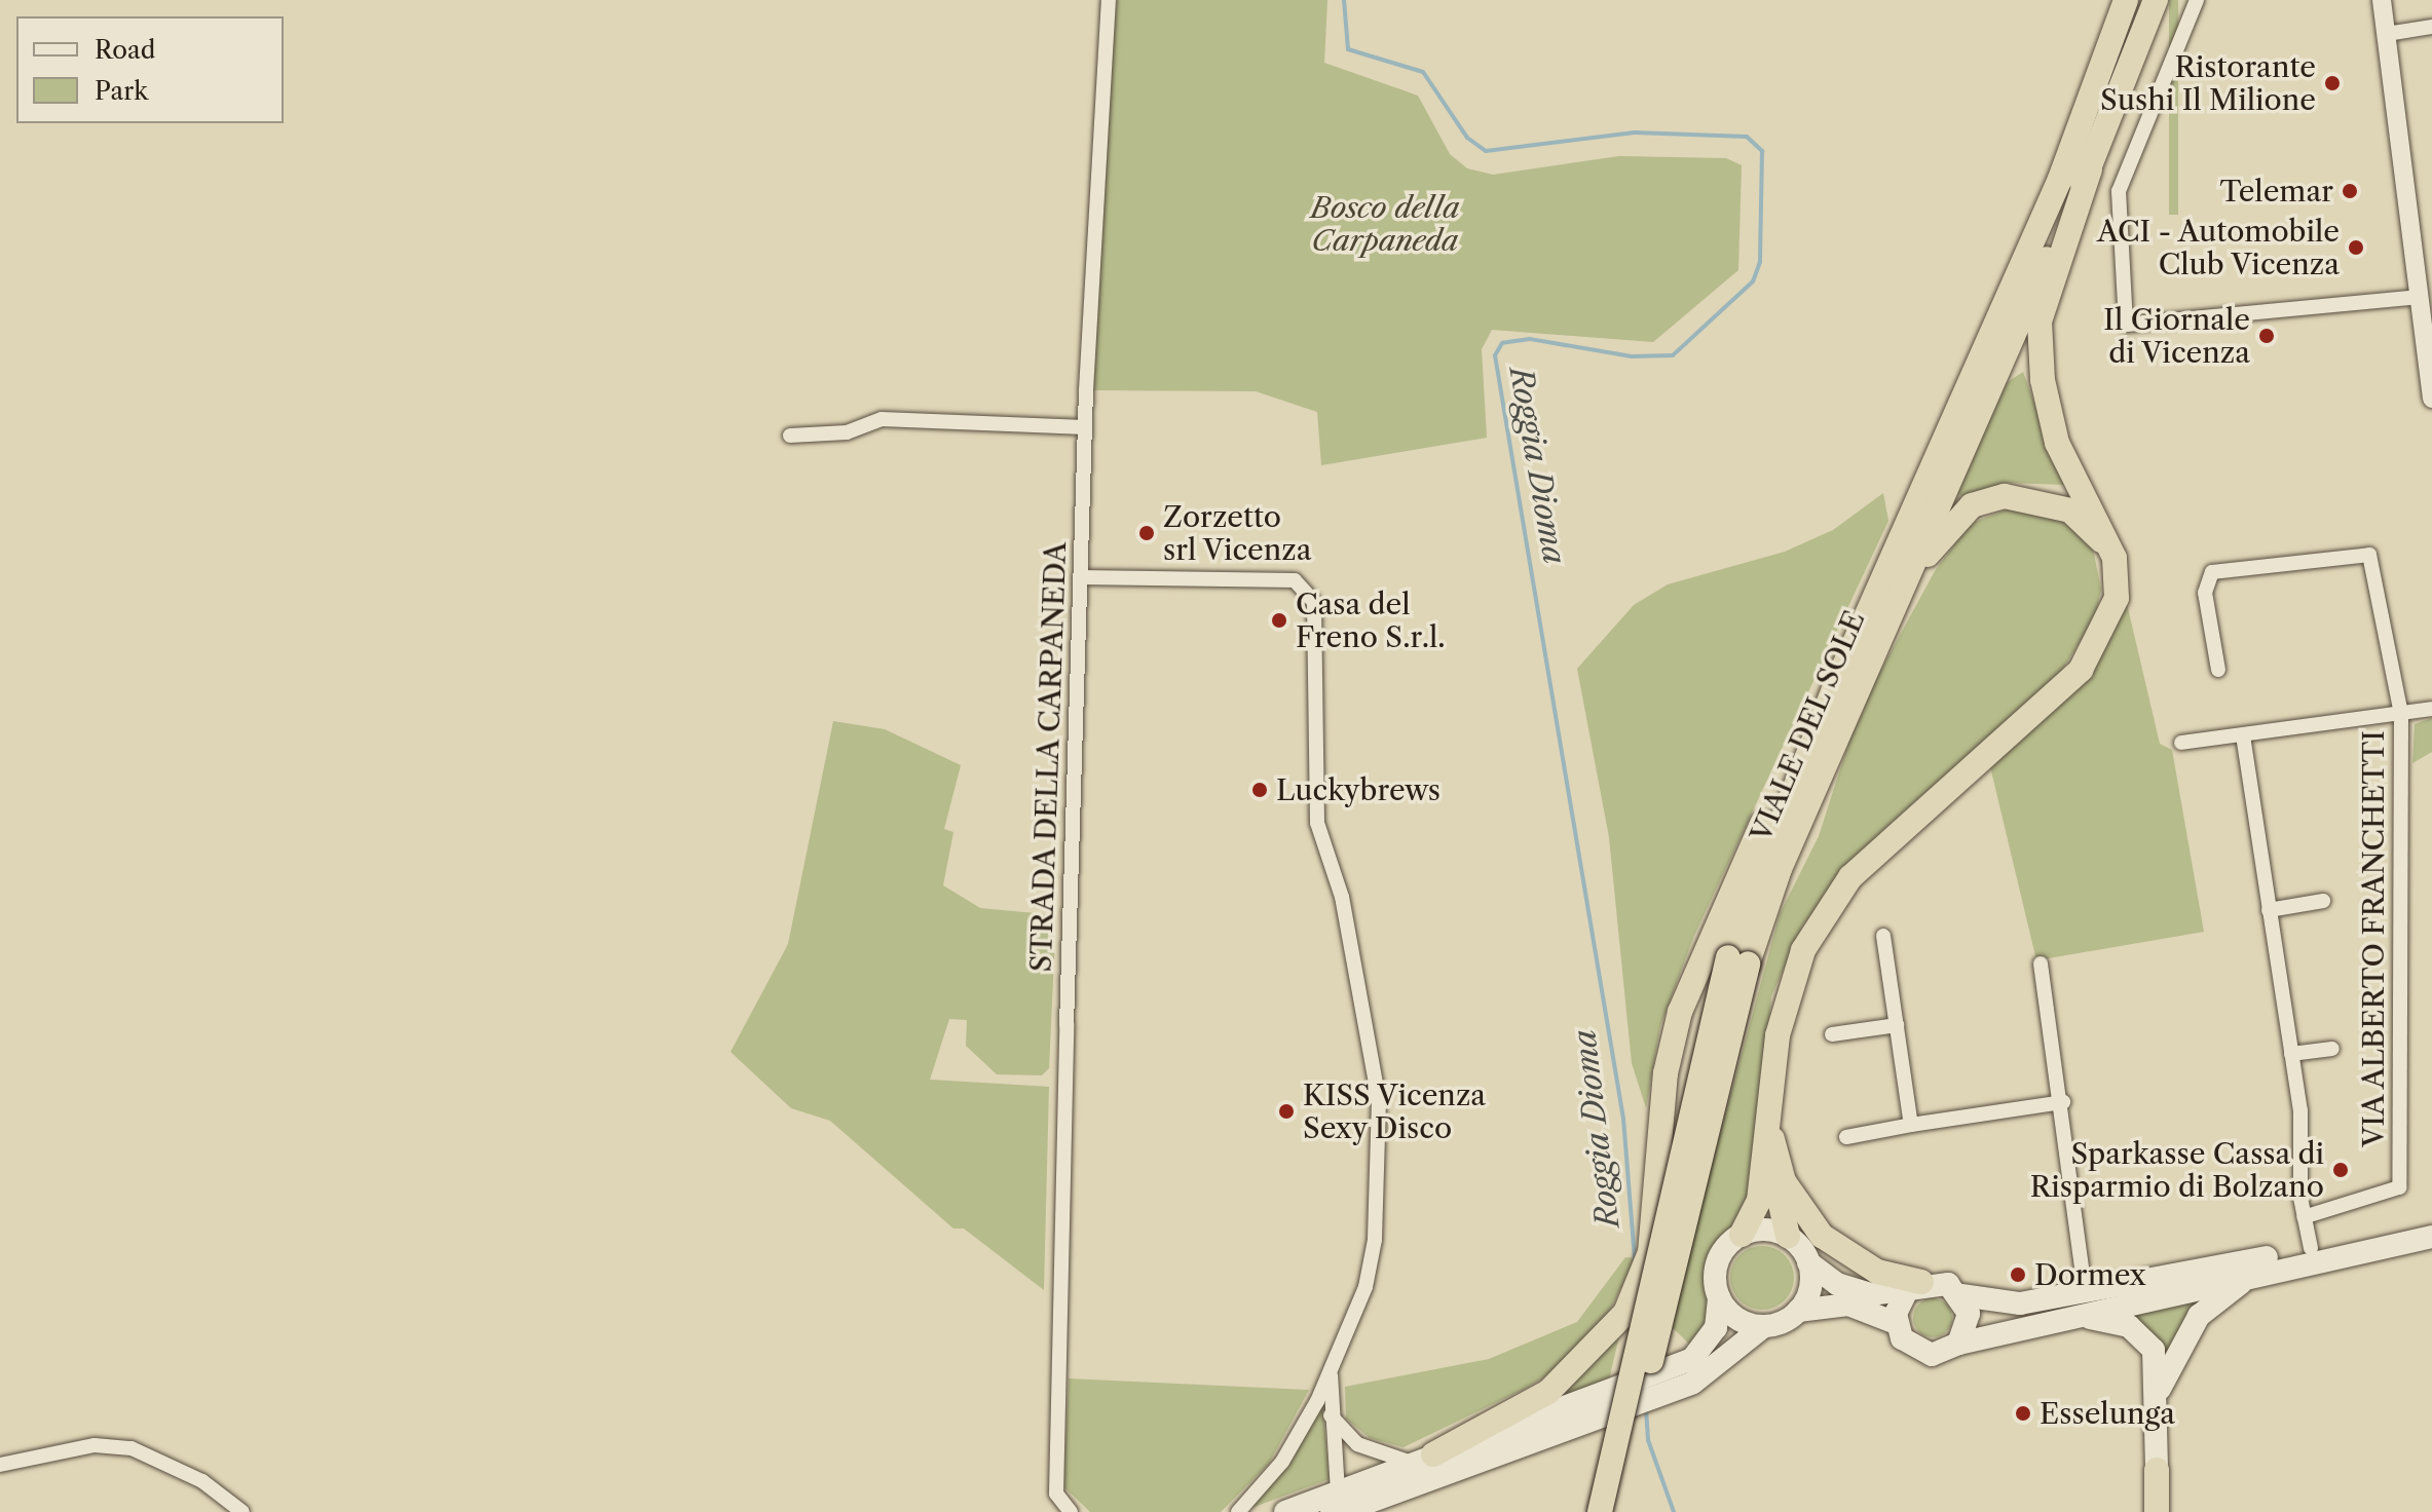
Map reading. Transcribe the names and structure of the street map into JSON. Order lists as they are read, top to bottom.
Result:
{
  "streets": {
    "highway": ["VIALE DEL SOLE"],
    "street": ["STRADA DELLA CARPANEDA", "VIA ALBERTO FRANCHETTI"]
  },
  "water": ["Roggia Dioma"],
  "parks": ["Bosco della Carpaneda"],
  "places": [
    "Ristorante Sushi Il Milione",
    "Telemar",
    "ACI - Automobile Club Vicenza",
    "Il Giornale di Vicenza",
    "Zorzetto srl Vicenza",
    "Casa del Freno S.r.l.",
    "Luckybrews",
    "KISS Vicenza Sexy Disco",
    "Sparkasse Cassa di Risparmio di Bolzano",
    "Dormex",
    "Esselunga"
  ],
  "legend": ["Road", "Park"]
}
